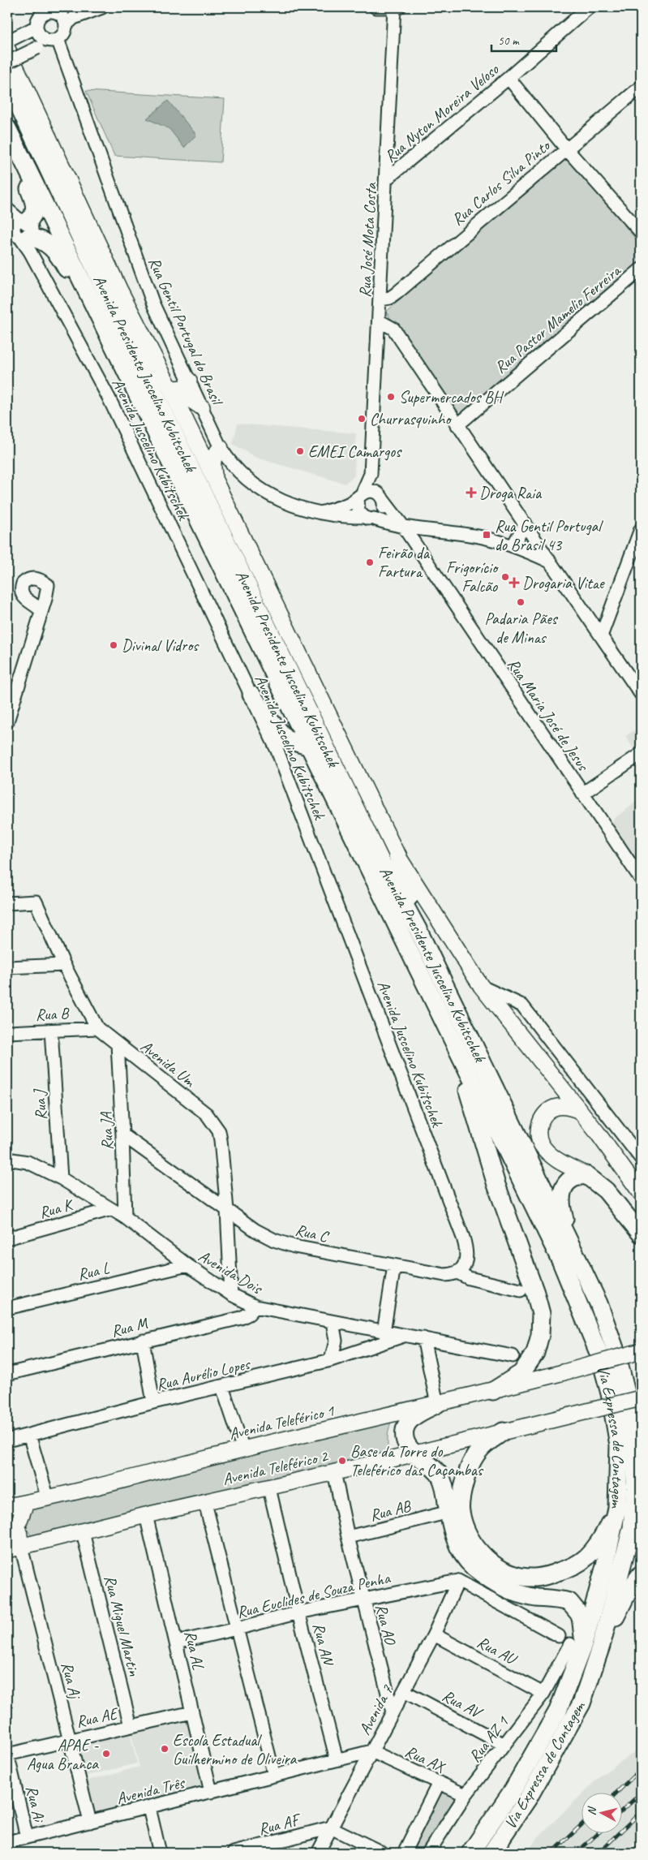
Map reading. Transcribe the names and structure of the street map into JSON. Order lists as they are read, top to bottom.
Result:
{
  "streets": {
    "highway": ["Avenida Presidente Juscelino Kubitschek", "Via Expressa de Contagem"],
    "main road": ["Avenida Teleférico 1", "Avenida Teleférico 2"],
    "street": [
      "Rua Nyton Moreira Veloso",
      "Rua Carlos Silva Pinto",
      "Rua José Mota Costa",
      "Rua Pastor Mamelio Ferreira",
      "Rua Gentil Portugal do Brasil",
      "Avenida Juscelino Kubitschek",
      "Rua Maria José de Jesus",
      "Rua B",
      "Avenida Um",
      "Rua J",
      "Rua JA",
      "Rua K",
      "Rua C",
      "Rua L",
      "Avenida Dois",
      "Rua M",
      "Rua Aurélio Lopes",
      "Rua AB",
      "Rua Euclides de Souza Penha",
      "Rua AO",
      "Rua Miguel Martin",
      "Rua AN",
      "Rua AL",
      "Rua AU",
      "Rua Aj",
      "Rua AV",
      "Avenida 7",
      "Rua AE",
      "Rua AZ 1",
      "Rua AX",
      "Avenida Três",
      "Rua Ai",
      "Rua AF"
    ]
  },
  "crossings": [
    ["Rua Nyton Moreira Veloso", "Rua José Mota Costa"],
    ["Rua Carlos Silva Pinto", "Rua José Mota Costa"],
    ["Rua José Mota Costa", "Rua Gentil Portugal do Brasil"],
    ["Rua Gentil Portugal do Brasil", "Rua Maria José de Jesus"],
    ["Avenida Presidente Juscelino Kubitschek", "Via Expressa de Contagem"],
    ["Avenida Juscelino Kubitschek", "Rua C"],
    ["Rua B", "Avenida Um"],
    ["Rua B", "Rua J"],
    ["Avenida Um", "Rua JA"],
    ["Avenida Um", "Rua C"],
    ["Avenida Um", "Avenida Dois"],
    ["Rua J", "Avenida Dois"],
    ["Rua JA", "Rua C"],
    ["Rua JA", "Avenida Dois"],
    ["Rua K", "Avenida Dois"],
    ["Rua L", "Avenida Dois"],
    ["Avenida Dois", "Rua M"],
    ["Avenida Dois", "Rua Aurélio Lopes"],
    ["Via Expressa de Contagem", "Rua AZ 1"],
    ["Avenida Teleférico 2", "Rua AO"],
    ["Avenida Teleférico 2", "Rua Miguel Martin"],
    ["Avenida Teleférico 2", "Rua AN"],
    ["Avenida Teleférico 2", "Rua AL"],
    ["Avenida Teleférico 2", "Rua Aj"],
    ["Rua AB", "Rua AO"],
    ["Rua Euclides de Souza Penha", "Rua AO"],
    ["Rua Euclides de Souza Penha", "Rua AN"],
    ["Rua Euclides de Souza Penha", "Rua AL"],
    ["Rua Euclides de Souza Penha", "Avenida 7"],
    ["Rua AO", "Avenida 7"],
    ["Rua Miguel Martin", "Rua AE"],
    ["Rua AN", "Avenida Três"],
    ["Rua AL", "Rua AE"],
    ["Rua AL", "Avenida Três"],
    ["Rua AU", "Avenida 7"],
    ["Rua AU", "Rua AZ 1"],
    ["Rua Aj", "Rua AE"],
    ["Rua Aj", "Avenida Três"],
    ["Rua AV", "Avenida 7"],
    ["Rua AV", "Rua AZ 1"],
    ["Avenida 7", "Rua AX"],
    ["Avenida 7", "Avenida Três"],
    ["Avenida 7", "Rua AF"],
    ["Rua AE", "Rua Ai"],
    ["Rua AZ 1", "Rua AX"],
    ["Rua AX", "Avenida Três"],
    ["Avenida Três", "Rua Ai"]
  ],
  "places": {
    "other": [
      "Supermercados BH",
      "Churrasquinho",
      "EMEI Camargos",
      "Feirão da Fartura",
      "Frigorício Falcão",
      "Padaria Pães de Minas",
      "Divinal Vidros",
      "Base da Torre do Teleférico das Caçambas",
      "Escola Estadual Guilhermino de Oliveira",
      "APAE - Agua Branca"
    ],
    "health": ["Droga Raia", "Drogaria Vitae"],
    "transit": ["Rua Gentil Portugal do Brasil 43"]
  },
  "scale_bar": "50 m",
  "north": "left"
}
